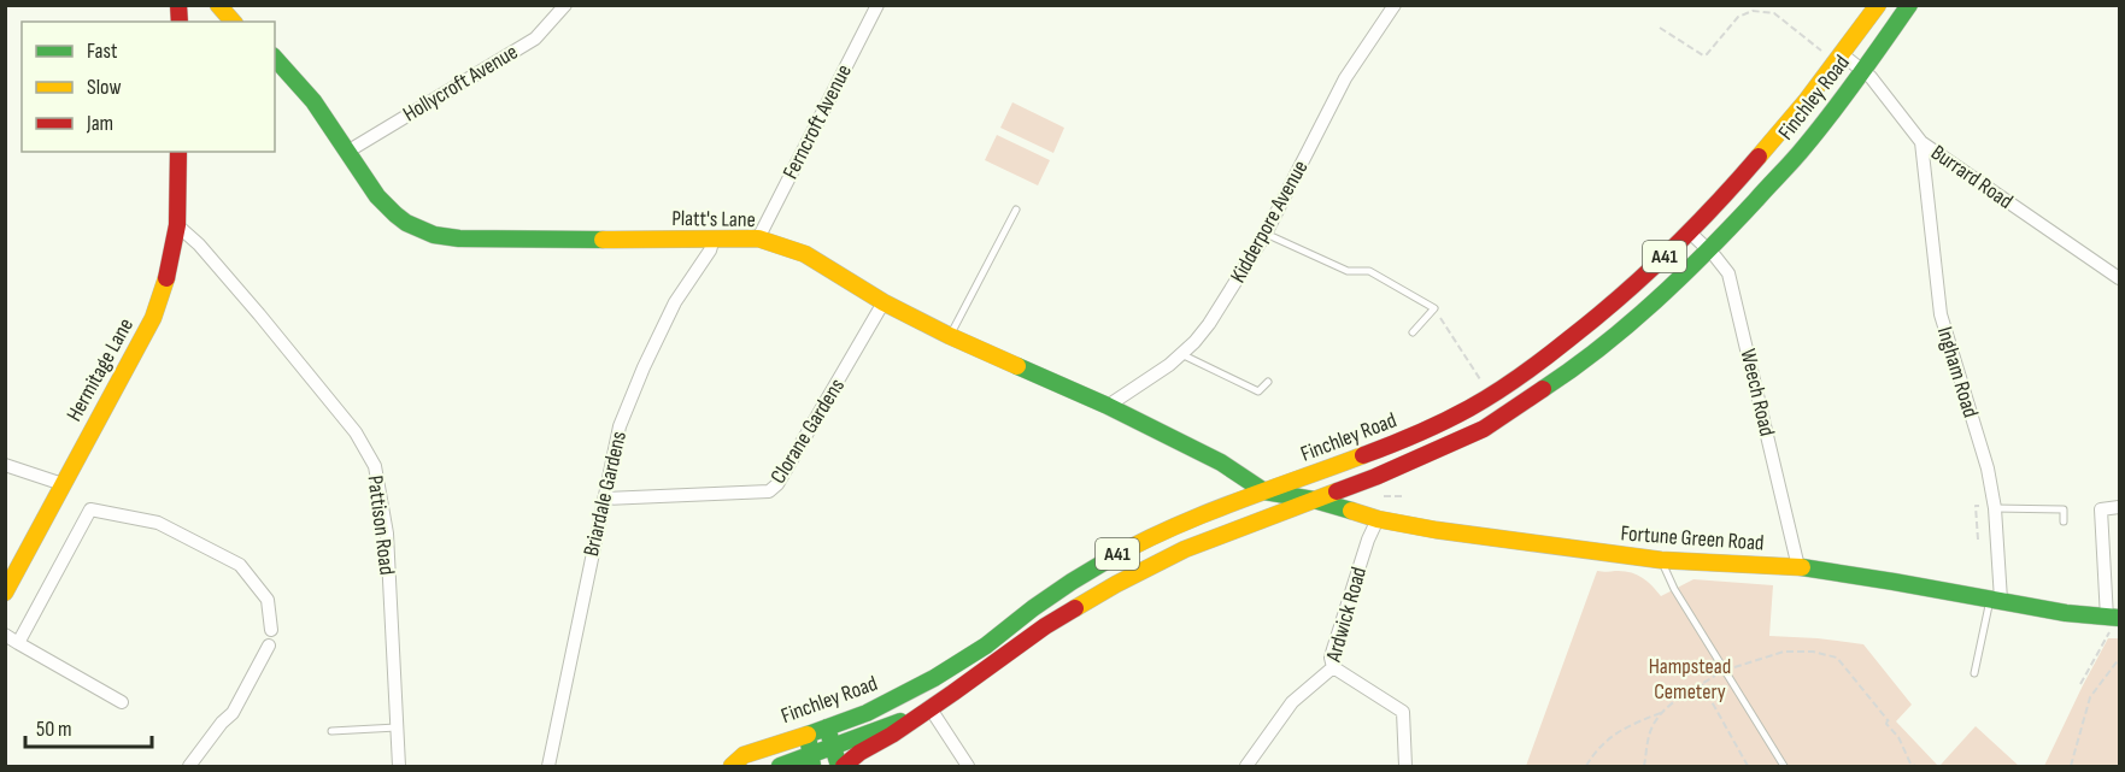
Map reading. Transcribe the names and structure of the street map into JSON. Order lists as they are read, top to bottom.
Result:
{
  "streets": {
    "main road": [
      "Finchley Road",
      "Platt's Lane",
      "A41",
      "Hermitage Lane",
      "Fortune Green Road"
    ],
    "street": [
      "Hollycroft Avenue",
      "Ferncroft Avenue",
      "Burrard Road",
      "Kidderpore Avenue",
      "Ingham Road",
      "Weech Road",
      "Clorane Gardens",
      "Briardale Gardens",
      "Pattison Road",
      "Ardwick Road"
    ]
  },
  "crossings": [
    ["Hollycroft Avenue", "Platt's Lane"],
    ["Finchley Road", "Burrard Road"],
    ["Finchley Road", "Platt's Lane"],
    ["Finchley Road", "A41"],
    ["Finchley Road", "Weech Road"],
    ["Finchley Road", "Fortune Green Road"],
    ["Ferncroft Avenue", "Platt's Lane"],
    ["Burrard Road", "Ingham Road"],
    ["Platt's Lane", "Kidderpore Avenue"],
    ["Platt's Lane", "Clorane Gardens"],
    ["Platt's Lane", "Briardale Gardens"],
    ["Platt's Lane", "Fortune Green Road"],
    ["Hermitage Lane", "Pattison Road"],
    ["Ingham Road", "Fortune Green Road"],
    ["Weech Road", "Fortune Green Road"],
    ["Clorane Gardens", "Briardale Gardens"],
    ["Fortune Green Road", "Ardwick Road"]
  ],
  "parks": ["Hampstead Cemetery"],
  "legend": ["Fast", "Slow", "Jam"],
  "scale_bar": "50 m"
}
